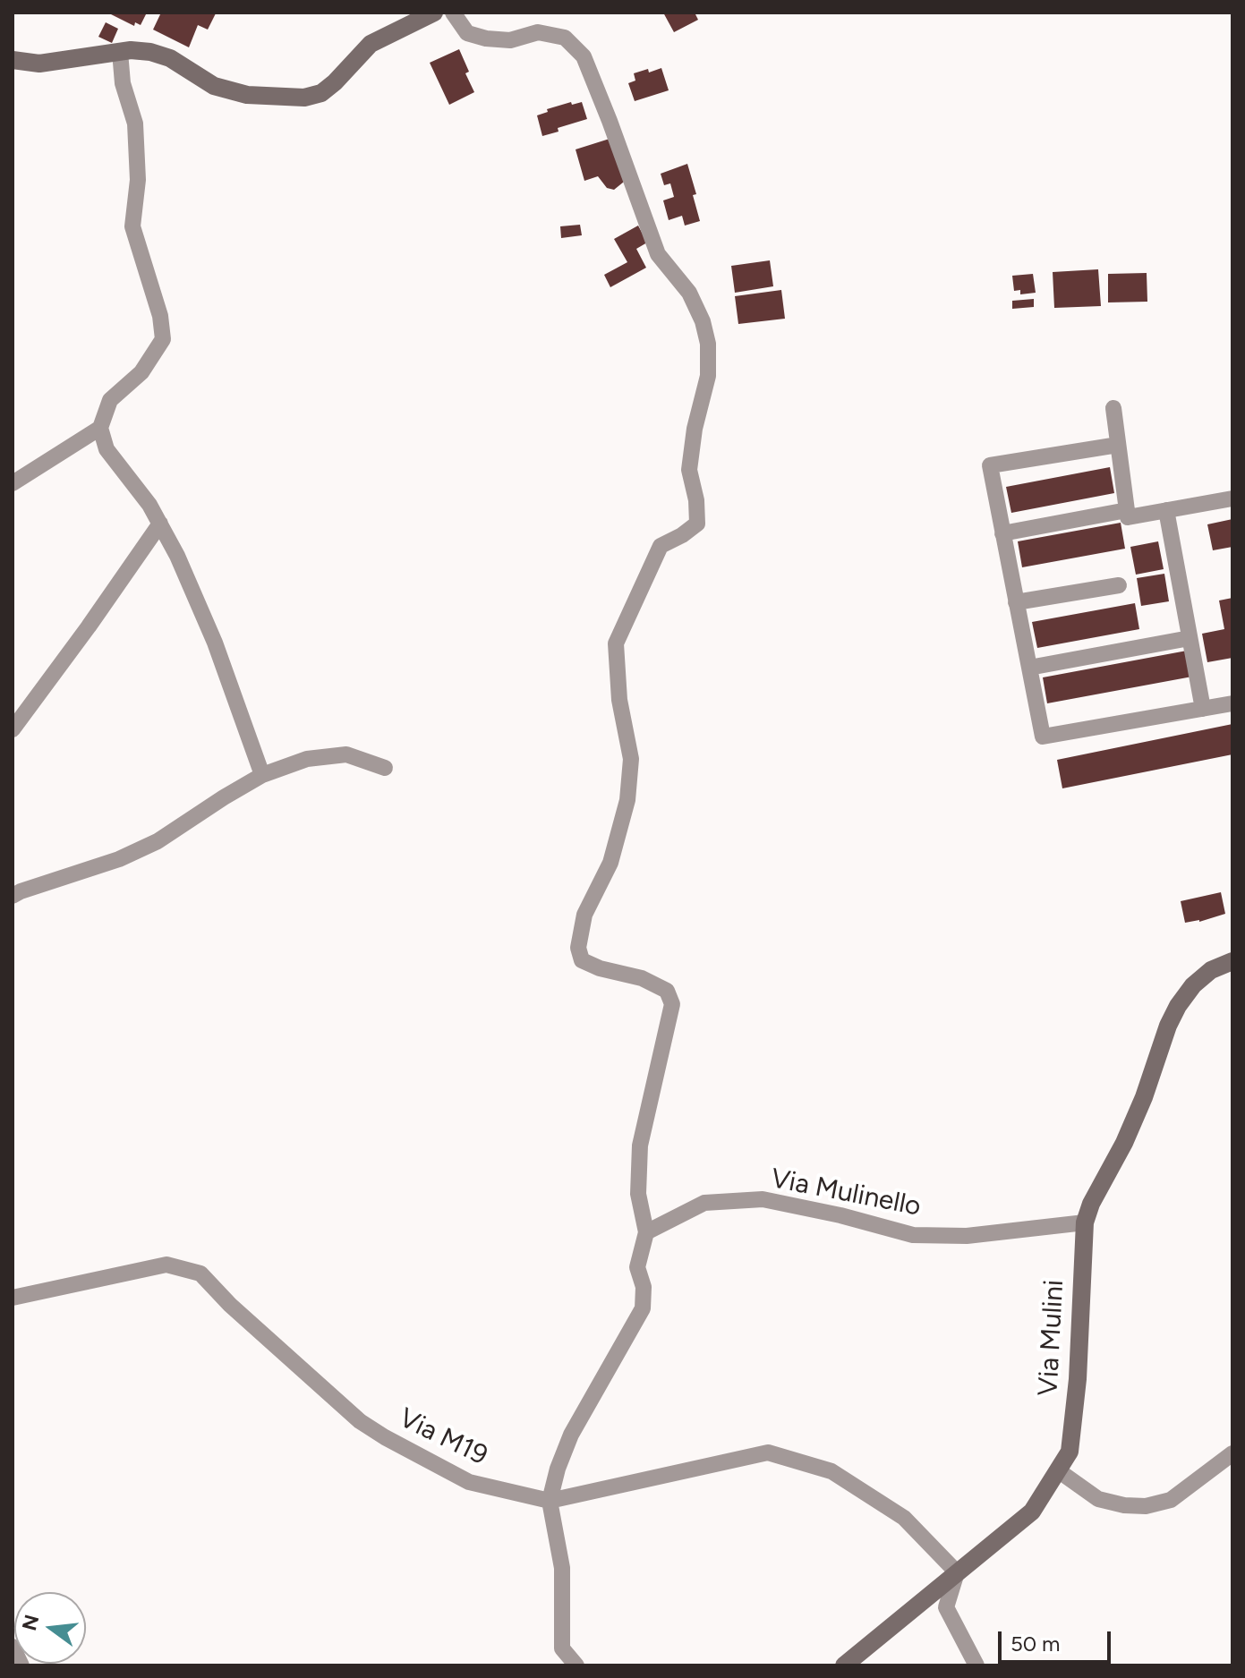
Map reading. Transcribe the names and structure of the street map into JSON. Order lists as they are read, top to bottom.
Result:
{
  "streets": {
    "street": ["Via Mulinello", "Via Mulini", "Via M19"]
  },
  "crossings": [
    ["Via Mulinello", "Via Mulini"],
    ["Via Mulini", "Via M19"]
  ],
  "scale_bar": "50 m",
  "north": "left"
}
